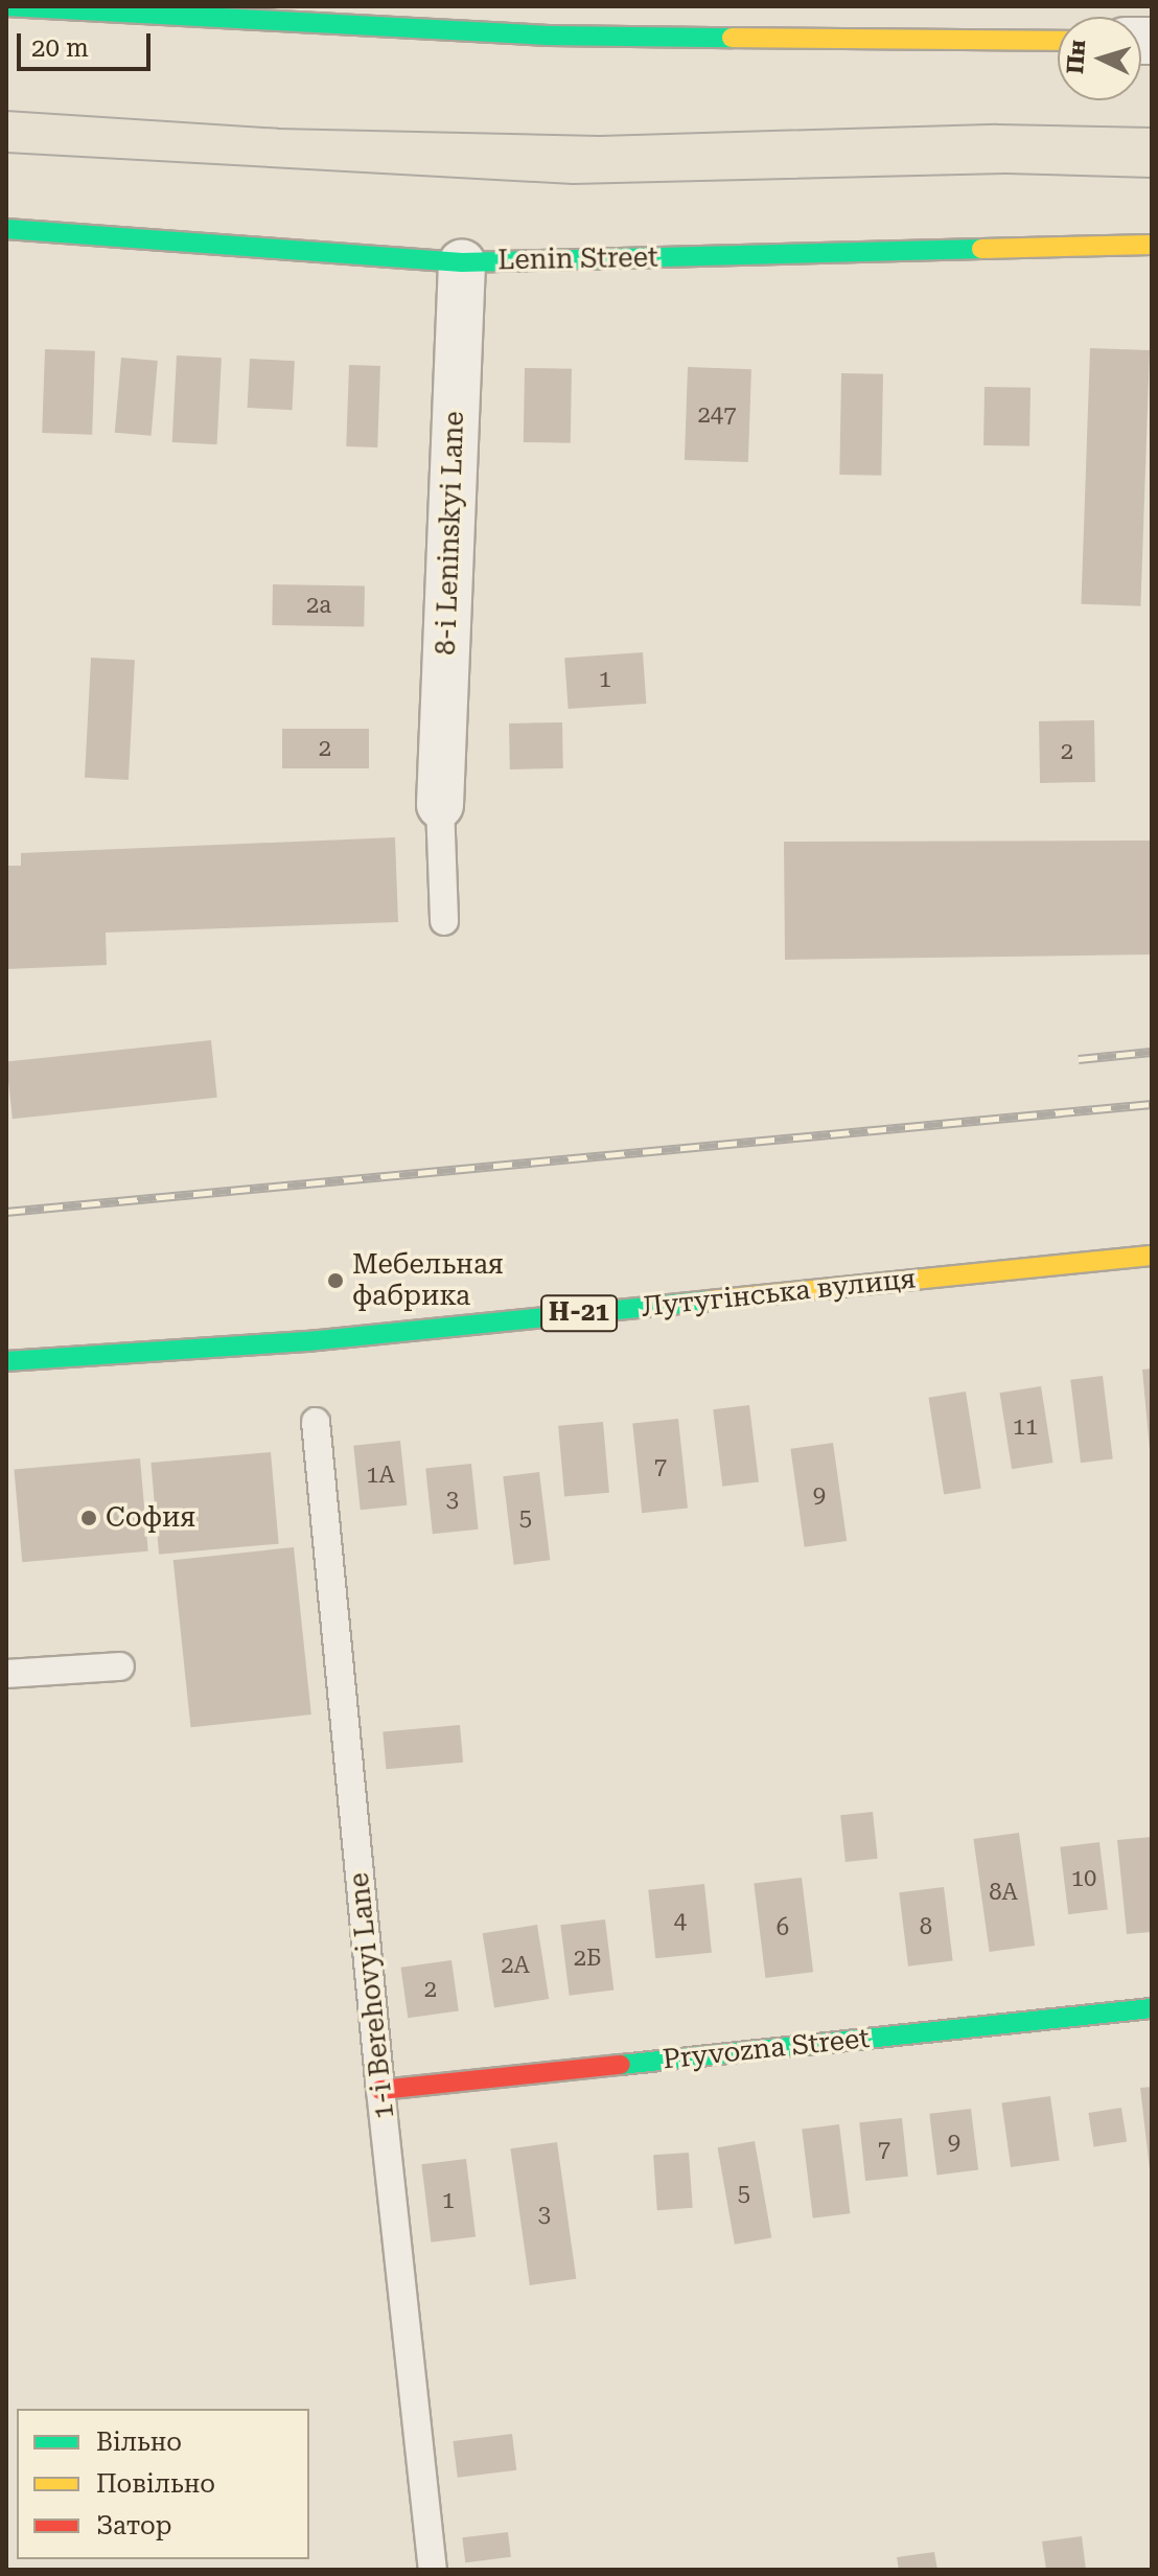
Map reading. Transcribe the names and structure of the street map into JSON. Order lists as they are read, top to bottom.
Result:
{
  "streets": {
    "street": [
      "Lenin Street",
      "8-i Leninskyi Lane",
      "Лутугінська вулиця",
      "Н-21",
      "Pryvozna Street"
    ],
    "lane": ["1-i Berehovyi Lane"]
  },
  "crossings": [
    ["Lenin Street", "8-i Leninskyi Lane"],
    ["1-i Berehovyi Lane", "Pryvozna Street"]
  ],
  "places": ["Мебельная фабрика", "София"],
  "house_numbers": [
    "247",
    "2а",
    "1",
    "2",
    "2",
    "11",
    "7",
    "1А",
    "9",
    "3",
    "5",
    "10",
    "8А",
    "4",
    "8",
    "6",
    "2Б",
    "2А",
    "2",
    "9",
    "7",
    "5",
    "1",
    "3"
  ],
  "legend": ["Вільно", "Повільно", "Затор"],
  "scale_bar": "20 m",
  "north": "left"
}
